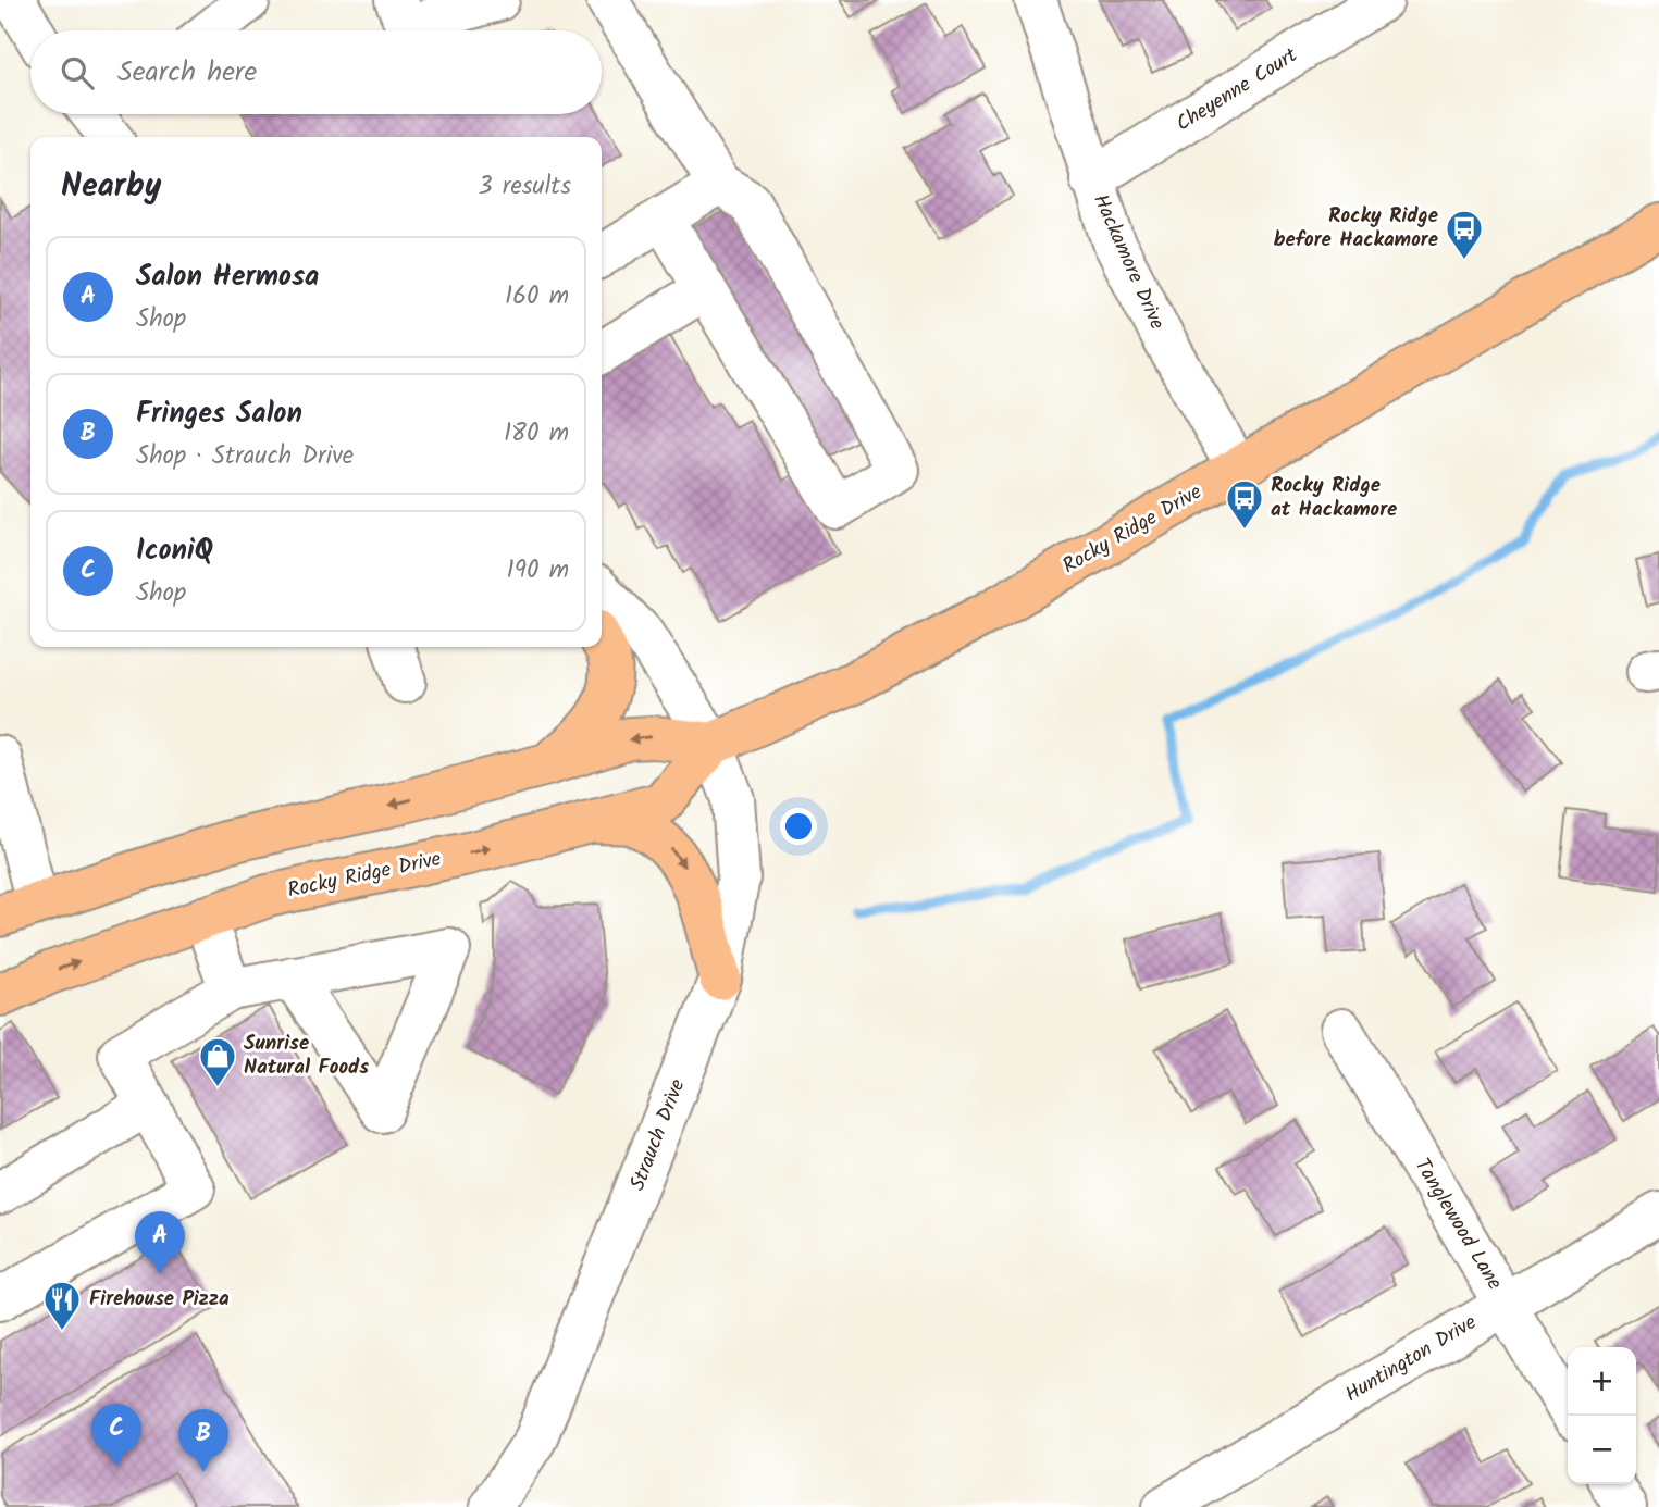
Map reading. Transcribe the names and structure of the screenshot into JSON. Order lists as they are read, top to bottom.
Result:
{
  "streets": {
    "main road": ["Rocky Ridge Drive"],
    "street": [
      "Cheyenne Court",
      "Hackamore Drive",
      "Strauch Drive",
      "Tanglewood Lane",
      "Huntington Drive"
    ]
  },
  "crossings": [
    ["Cheyenne Court", "Hackamore Drive"],
    ["Hackamore Drive", "Rocky Ridge Drive"],
    ["Rocky Ridge Drive", "Strauch Drive"],
    ["Tanglewood Lane", "Huntington Drive"]
  ],
  "places": {
    "bus stop": ["Rocky Ridge before Hackamore", "Rocky Ridge at Hackamore"],
    "shop": ["Sunrise Natural Foods"],
    "restaurant": ["Firehouse Pizza"]
  },
  "page": {
    "search": "Search here",
    "heading": ["Nearby", "3 results"],
    "list": [
      {
        "mark": "A",
        "name": "Salon Hermosa",
        "note": "Shop",
        "value": "160 m"
      },
      {
        "mark": "B",
        "name": "Fringes Salon",
        "note": "Shop · Strauch Drive",
        "value": "180 m"
      },
      {
        "mark": "C",
        "name": "IconiQ",
        "note": "Shop",
        "value": "190 m"
      }
    ],
    "pins": ["A", "C", "B"],
    "map_buttons": ["+", "−"]
  }
}
